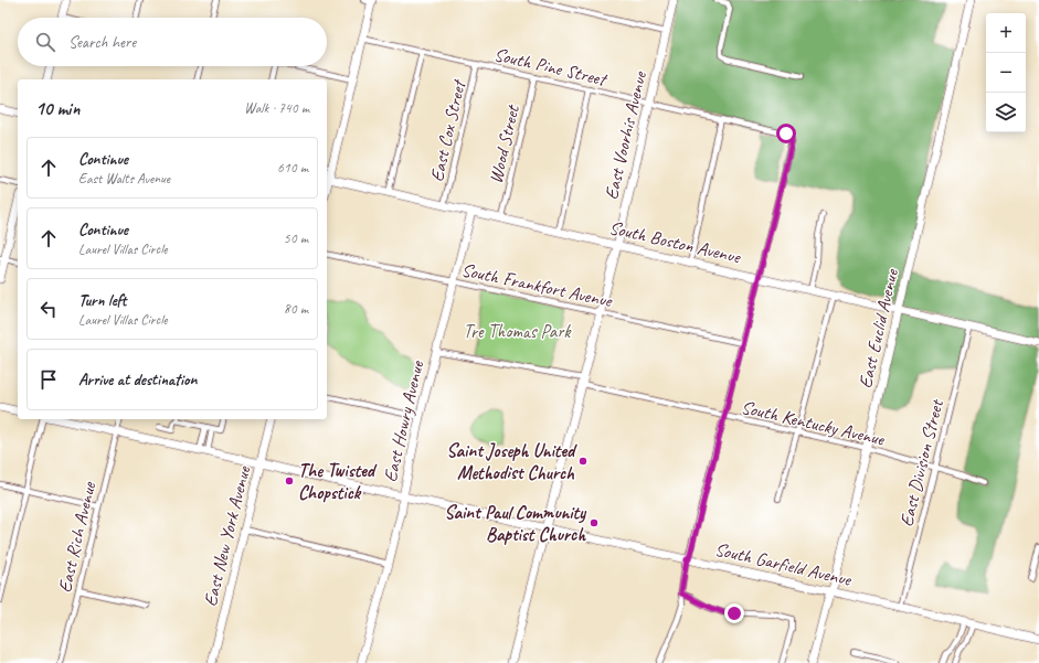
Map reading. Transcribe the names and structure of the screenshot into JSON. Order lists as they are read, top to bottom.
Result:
{
  "streets": {
    "street": [
      "South Pine Street",
      "East Cox Street",
      "East Voorhis Avenue",
      "Wood Street",
      "South Boston Avenue",
      "South Frankfort Avenue",
      "East Euclid Avenue",
      "East Howry Avenue",
      "South Kentucky Avenue",
      "East Division Street",
      "East New York Avenue",
      "East Rich Avenue",
      "South Garfield Avenue"
    ]
  },
  "crossings": [
    ["South Pine Street", "East Cox Street"],
    ["South Pine Street", "East Voorhis Avenue"],
    ["South Pine Street", "Wood Street"],
    ["South Pine Street", "South Boston Avenue"],
    ["East Cox Street", "South Boston Avenue"],
    ["East Voorhis Avenue", "South Boston Avenue"],
    ["East Voorhis Avenue", "South Frankfort Avenue"],
    ["East Voorhis Avenue", "South Kentucky Avenue"],
    ["East Voorhis Avenue", "South Garfield Avenue"],
    ["Wood Street", "South Boston Avenue"],
    ["South Boston Avenue", "East Euclid Avenue"],
    ["South Boston Avenue", "East Howry Avenue"],
    ["South Boston Avenue", "East Division Street"],
    ["South Frankfort Avenue", "East Howry Avenue"],
    ["East Euclid Avenue", "South Kentucky Avenue"],
    ["East Euclid Avenue", "South Garfield Avenue"],
    ["East Howry Avenue", "South Kentucky Avenue"],
    ["East Howry Avenue", "South Garfield Avenue"],
    ["South Kentucky Avenue", "East Division Street"],
    ["East Division Street", "South Garfield Avenue"],
    ["East New York Avenue", "South Garfield Avenue"],
    ["East Rich Avenue", "South Garfield Avenue"]
  ],
  "parks": ["Tre Thomas Park"],
  "places": ["Saint Joseph United Methodist Church", "The Twisted Chopstick", "Saint Paul Community Baptist Church"],
  "page": {
    "map_buttons": ["+", "−"],
    "search": "Search here",
    "heading": ["10 min", "Walk · 740 m"],
    "list": [
      ["Continue", "East Walts Avenue", "610 m"],
      ["Continue", "Laurel Villas Circle", "50 m"],
      ["Turn left", "Laurel Villas Circle", "80 m"],
      "Arrive at destination"
    ]
  }
}
